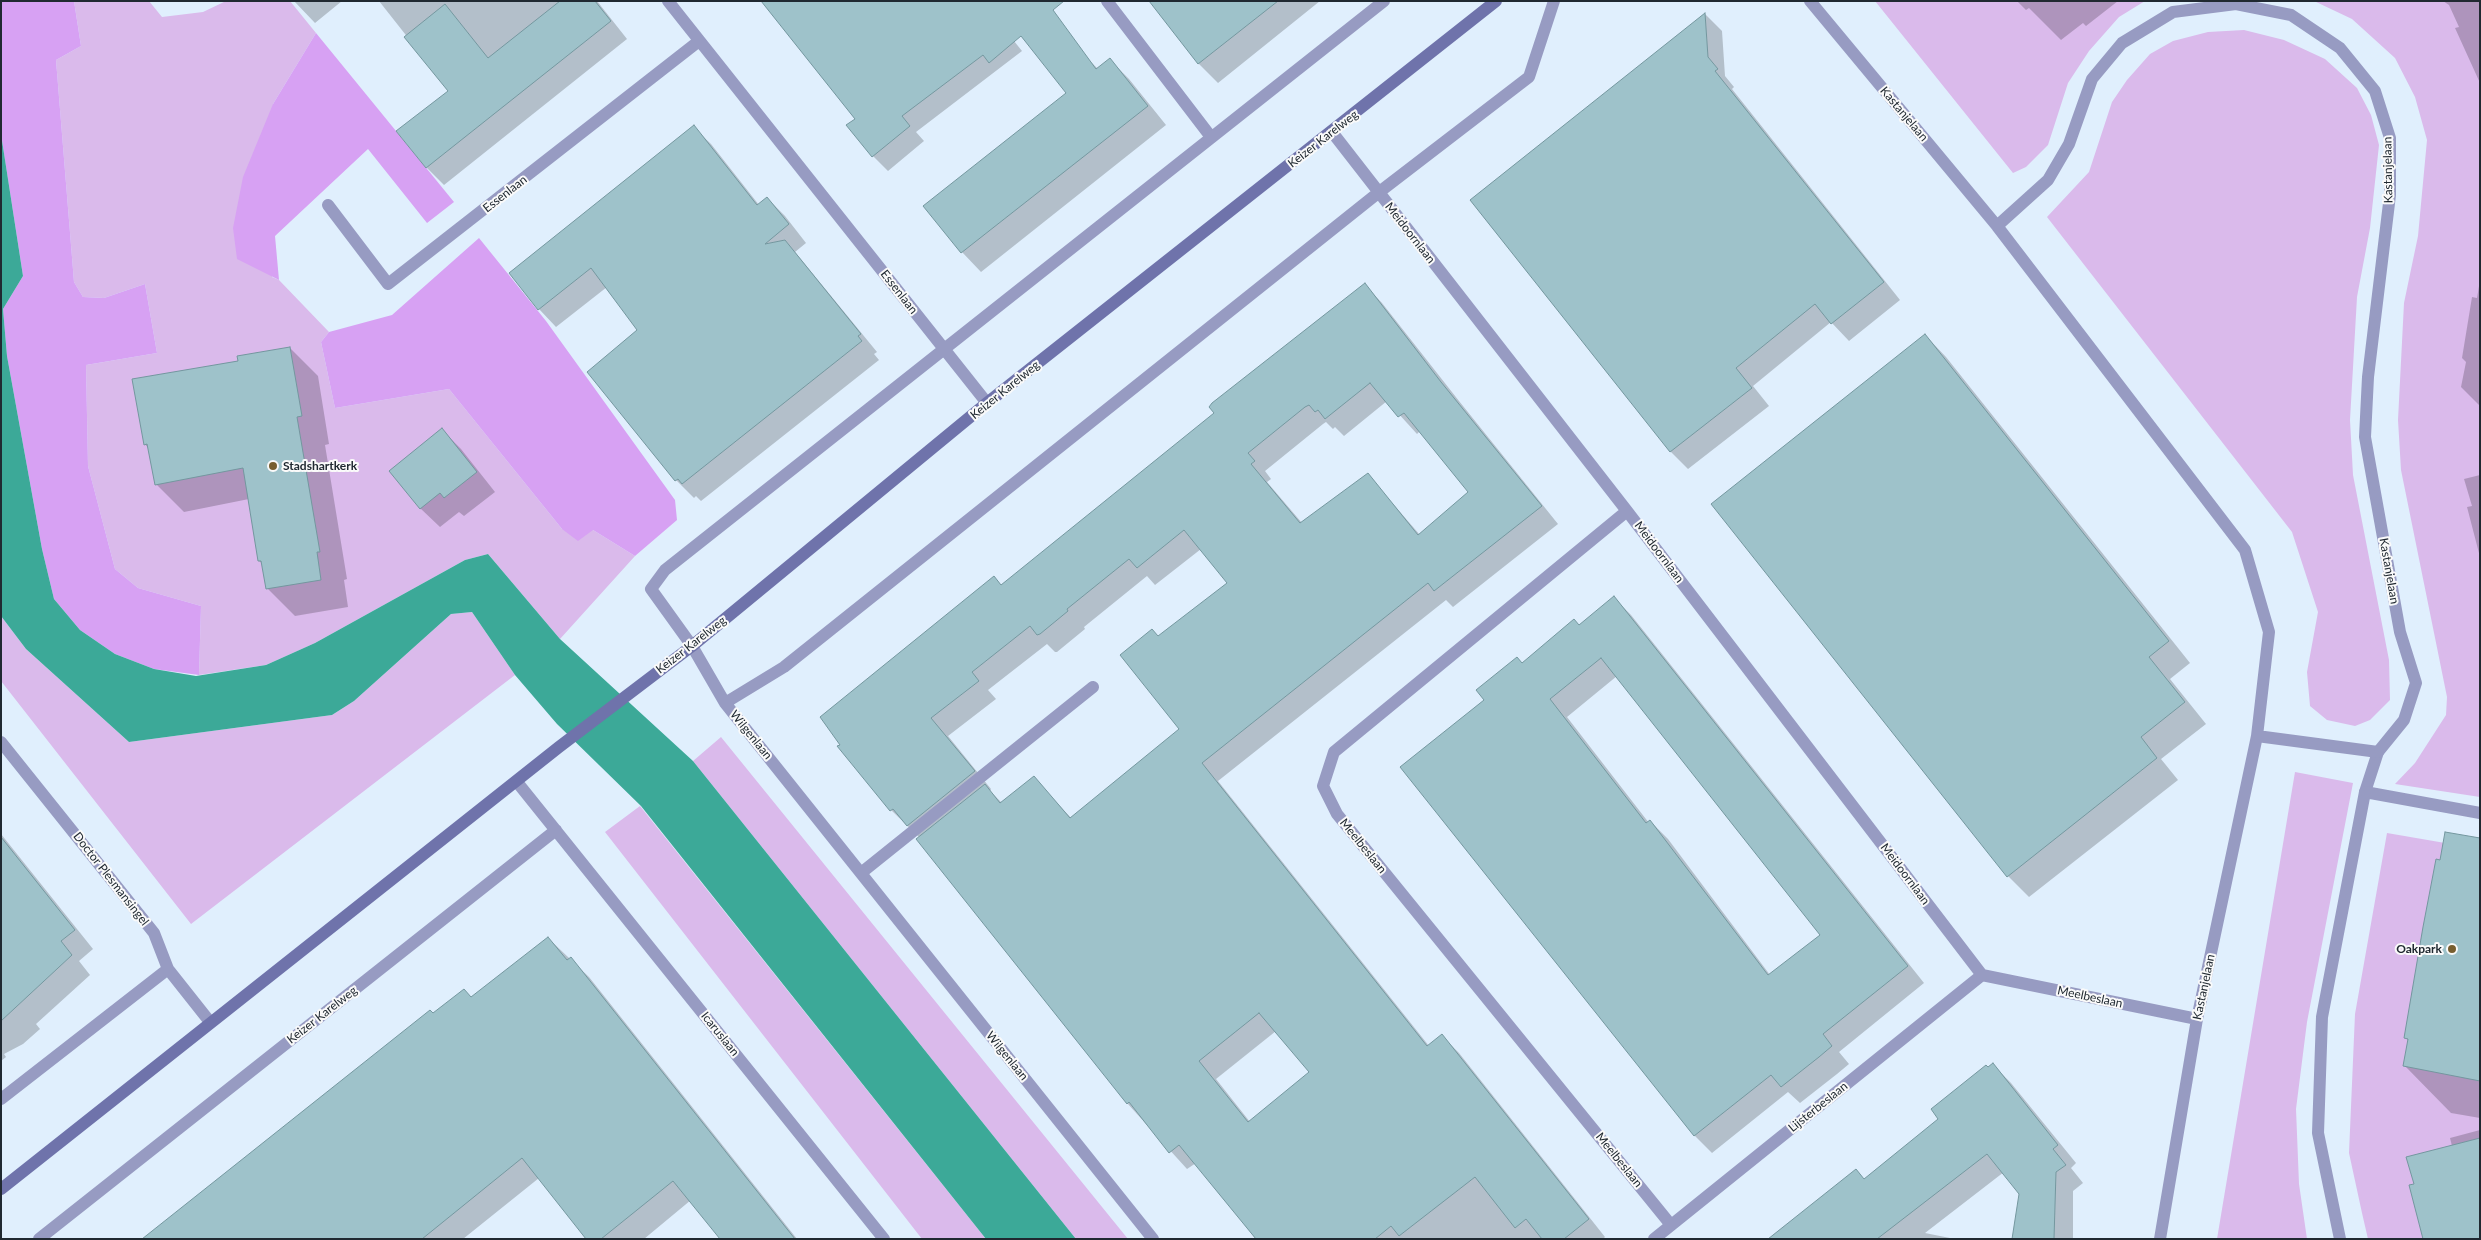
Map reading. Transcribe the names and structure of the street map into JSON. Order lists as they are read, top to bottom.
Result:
{
  "streets": {
    "main road": ["Keizer Karelweg"],
    "street": [
      "Kastanjelaan",
      "Essenlaan",
      "Meidoornlaan",
      "Wilgenlaan",
      "Meelbeslaan",
      "Doctor Plesmansingel",
      "Icaruslaan",
      "Lijsterbeslaan"
    ]
  },
  "crossings": [
    ["Kastanjelaan", "Meelbeslaan"],
    ["Keizer Karelweg", "Essenlaan"],
    ["Keizer Karelweg", "Meidoornlaan"],
    ["Keizer Karelweg", "Wilgenlaan"],
    ["Keizer Karelweg", "Doctor Plesmansingel"],
    ["Keizer Karelweg", "Icaruslaan"],
    ["Essenlaan", "Wilgenlaan"],
    ["Meidoornlaan", "Meelbeslaan"],
    ["Meidoornlaan", "Lijsterbeslaan"],
    ["Meelbeslaan", "Lijsterbeslaan"]
  ],
  "places": ["Stadshartkerk", "Oakpark"]
}
